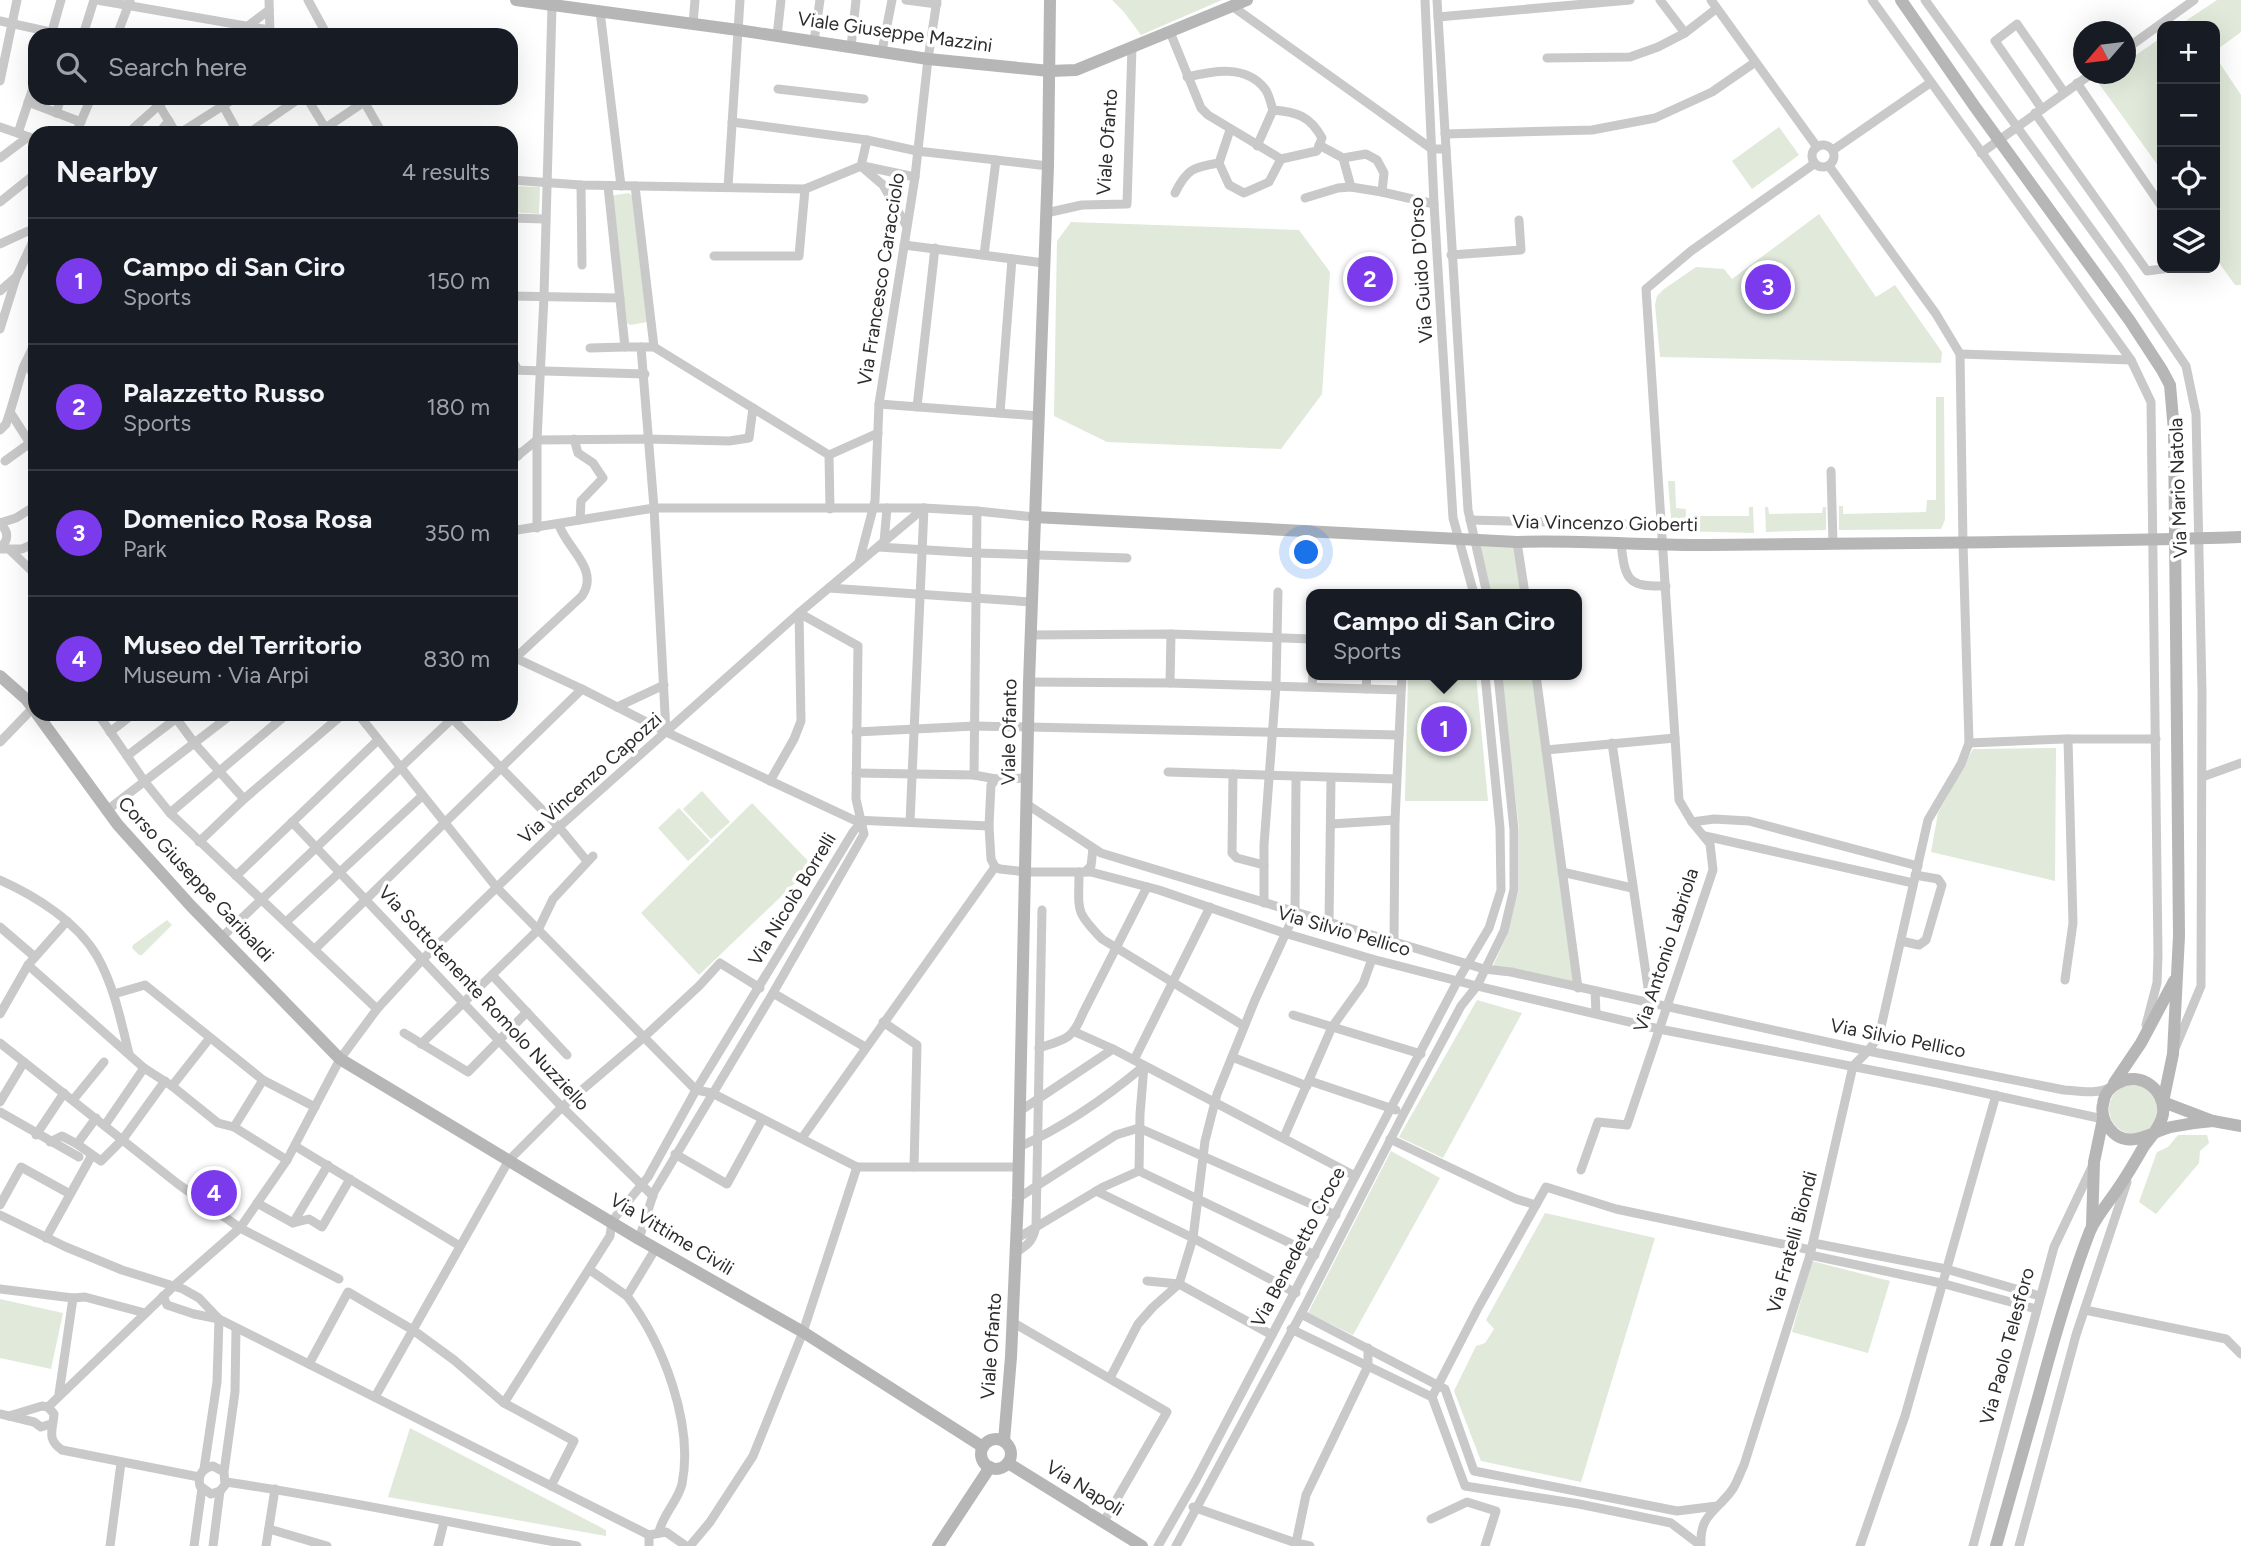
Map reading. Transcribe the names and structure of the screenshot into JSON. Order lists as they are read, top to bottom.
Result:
{
  "streets": {
    "street": [
      "Viale Giuseppe Mazzini",
      "Viale Ofanto",
      "Via Guido D'Orso",
      "Via Francesco Caracciolo",
      "Via Mario Natola",
      "Via Vincenzo Gioberti",
      "Via Vincenzo Capozzi",
      "Corso Giuseppe Garibaldi",
      "Via Nicolò Borrelli",
      "Via Silvio Pellico",
      "Via Antonio Labriola",
      "Via Sottotenente Romolo Nuzziello",
      "Via Vittime Civili",
      "Via Fratelli Biondi",
      "Via Benedetto Croce",
      "Via Paolo Telesforo",
      "Via Napoli"
    ]
  },
  "crossings": [
    ["Viale Giuseppe Mazzini", "Viale Ofanto"],
    ["Viale Giuseppe Mazzini", "Via Francesco Caracciolo"],
    ["Viale Ofanto", "Via Vincenzo Gioberti"],
    ["Viale Ofanto", "Via Silvio Pellico"],
    ["Viale Ofanto", "Via Vittime Civili"],
    ["Viale Ofanto", "Via Napoli"],
    ["Via Guido D'Orso", "Via Vincenzo Gioberti"],
    ["Via Francesco Caracciolo", "Via Vincenzo Capozzi"],
    ["Via Mario Natola", "Via Vincenzo Gioberti"],
    ["Via Mario Natola", "Via Silvio Pellico"],
    ["Via Mario Natola", "Via Paolo Telesforo"],
    ["Via Vincenzo Gioberti", "Via Antonio Labriola"],
    ["Via Vincenzo Capozzi", "Corso Giuseppe Garibaldi"],
    ["Via Vincenzo Capozzi", "Via Sottotenente Romolo Nuzziello"],
    ["Via Vincenzo Capozzi", "Via Vittime Civili"],
    ["Corso Giuseppe Garibaldi", "Via Vittime Civili"],
    ["Via Nicolò Borrelli", "Via Sottotenente Romolo Nuzziello"],
    ["Via Nicolò Borrelli", "Via Vittime Civili"],
    ["Via Silvio Pellico", "Via Antonio Labriola"],
    ["Via Silvio Pellico", "Via Fratelli Biondi"],
    ["Via Silvio Pellico", "Via Benedetto Croce"],
    ["Via Silvio Pellico", "Via Paolo Telesforo"],
    ["Via Vittime Civili", "Via Napoli"]
  ],
  "north": "bottom left",
  "page": {
    "map_buttons": ["+", "−"],
    "search": "Search here",
    "heading": ["Nearby", "4 results"],
    "list": [
      {
        "mark": "1",
        "name": "Campo di San Ciro",
        "note": "Sports",
        "value": "150 m"
      },
      {
        "mark": "2",
        "name": "Palazzetto Russo",
        "note": "Sports",
        "value": "180 m"
      },
      {
        "mark": "3",
        "name": "Domenico Rosa Rosa",
        "note": "Park",
        "value": "350 m"
      },
      {
        "mark": "4",
        "name": "Museo del Territorio",
        "note": "Museum · Via Arpi",
        "value": "830 m"
      }
    ],
    "pins": [
      "2",
      "3",
      "1",
      "4"
    ],
    "popup": ["Campo di San Ciro", "Sports"]
  }
}
